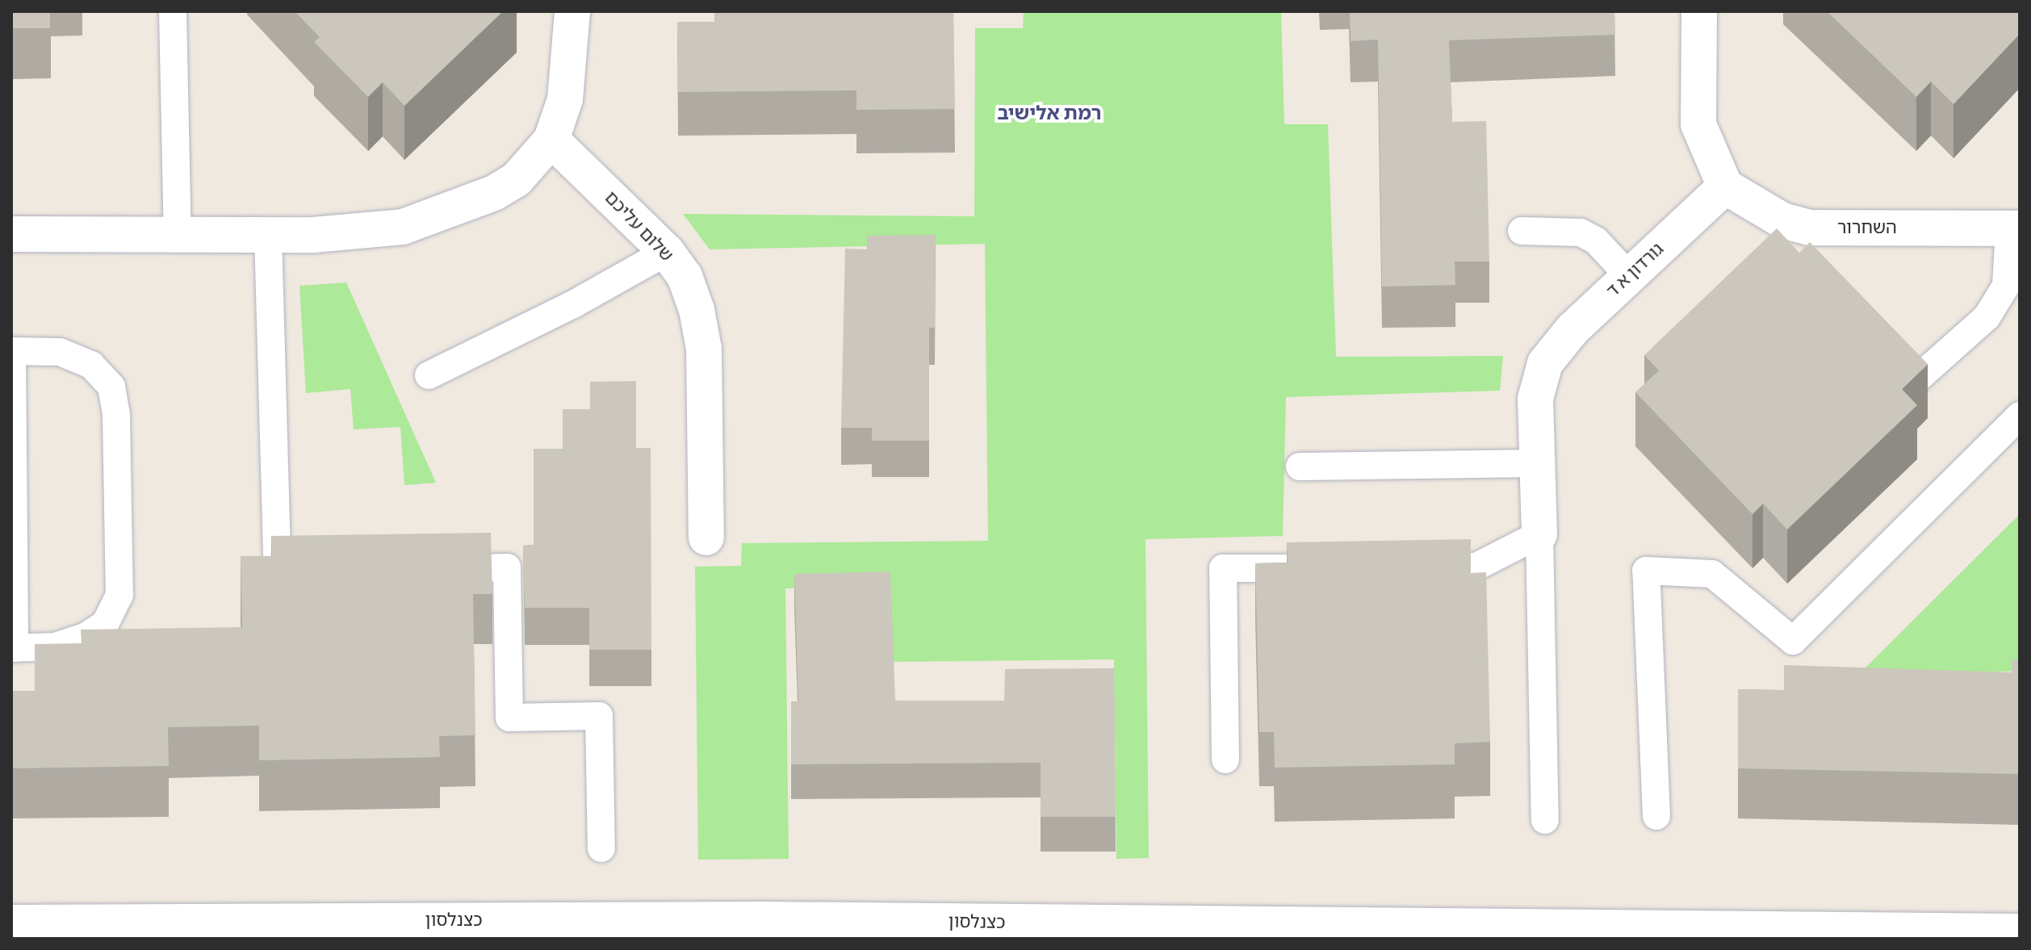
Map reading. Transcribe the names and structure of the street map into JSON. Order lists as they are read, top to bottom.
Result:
{
  "streets": {
    "street": [
      "שלום עליכם",
      "השחרור",
      "גורדון א ד",
      "כצנלסון"
    ]
  },
  "crossings": [
    ["השחרור", "גורדון א ד"]
  ],
  "districts": ["רמת אלישיב"]
}
